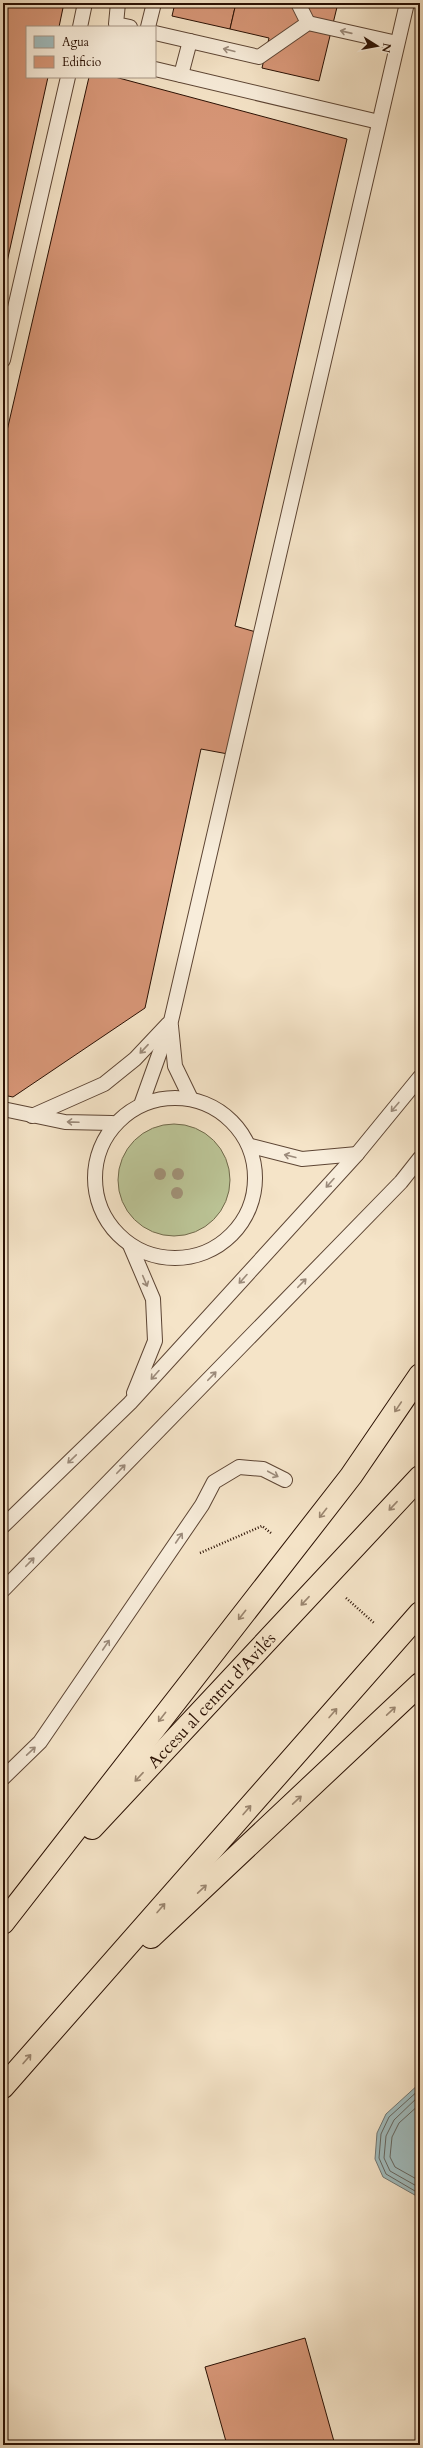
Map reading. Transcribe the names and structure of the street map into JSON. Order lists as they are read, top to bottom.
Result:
{
  "streets": {
    "highway": ["Accesu al centru d'Avilés"]
  },
  "legend": ["Agua", "Edificio"],
  "north": "right"
}
